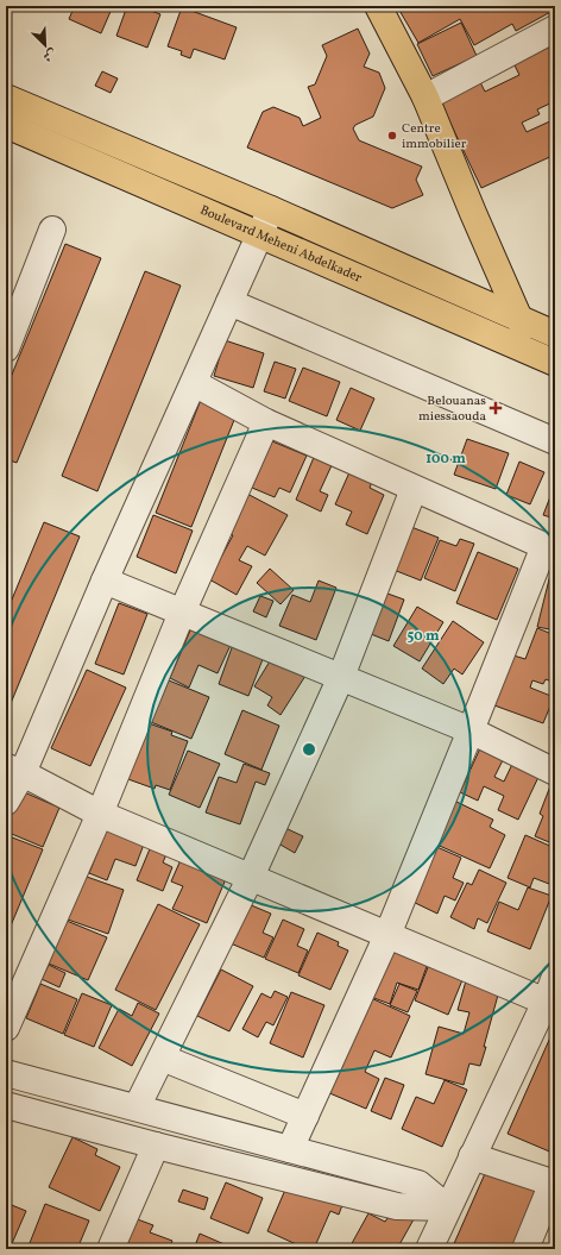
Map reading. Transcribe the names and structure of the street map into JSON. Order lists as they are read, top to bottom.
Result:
{
  "streets": {
    "main road": ["Boulevard Meheni Abdelkader"]
  },
  "places": {
    "other": ["Centre immobilier"],
    "health": ["Belouanas miessaouda"]
  },
  "north": "bottom right",
  "rings": ["100 m", "50 m"]
}
